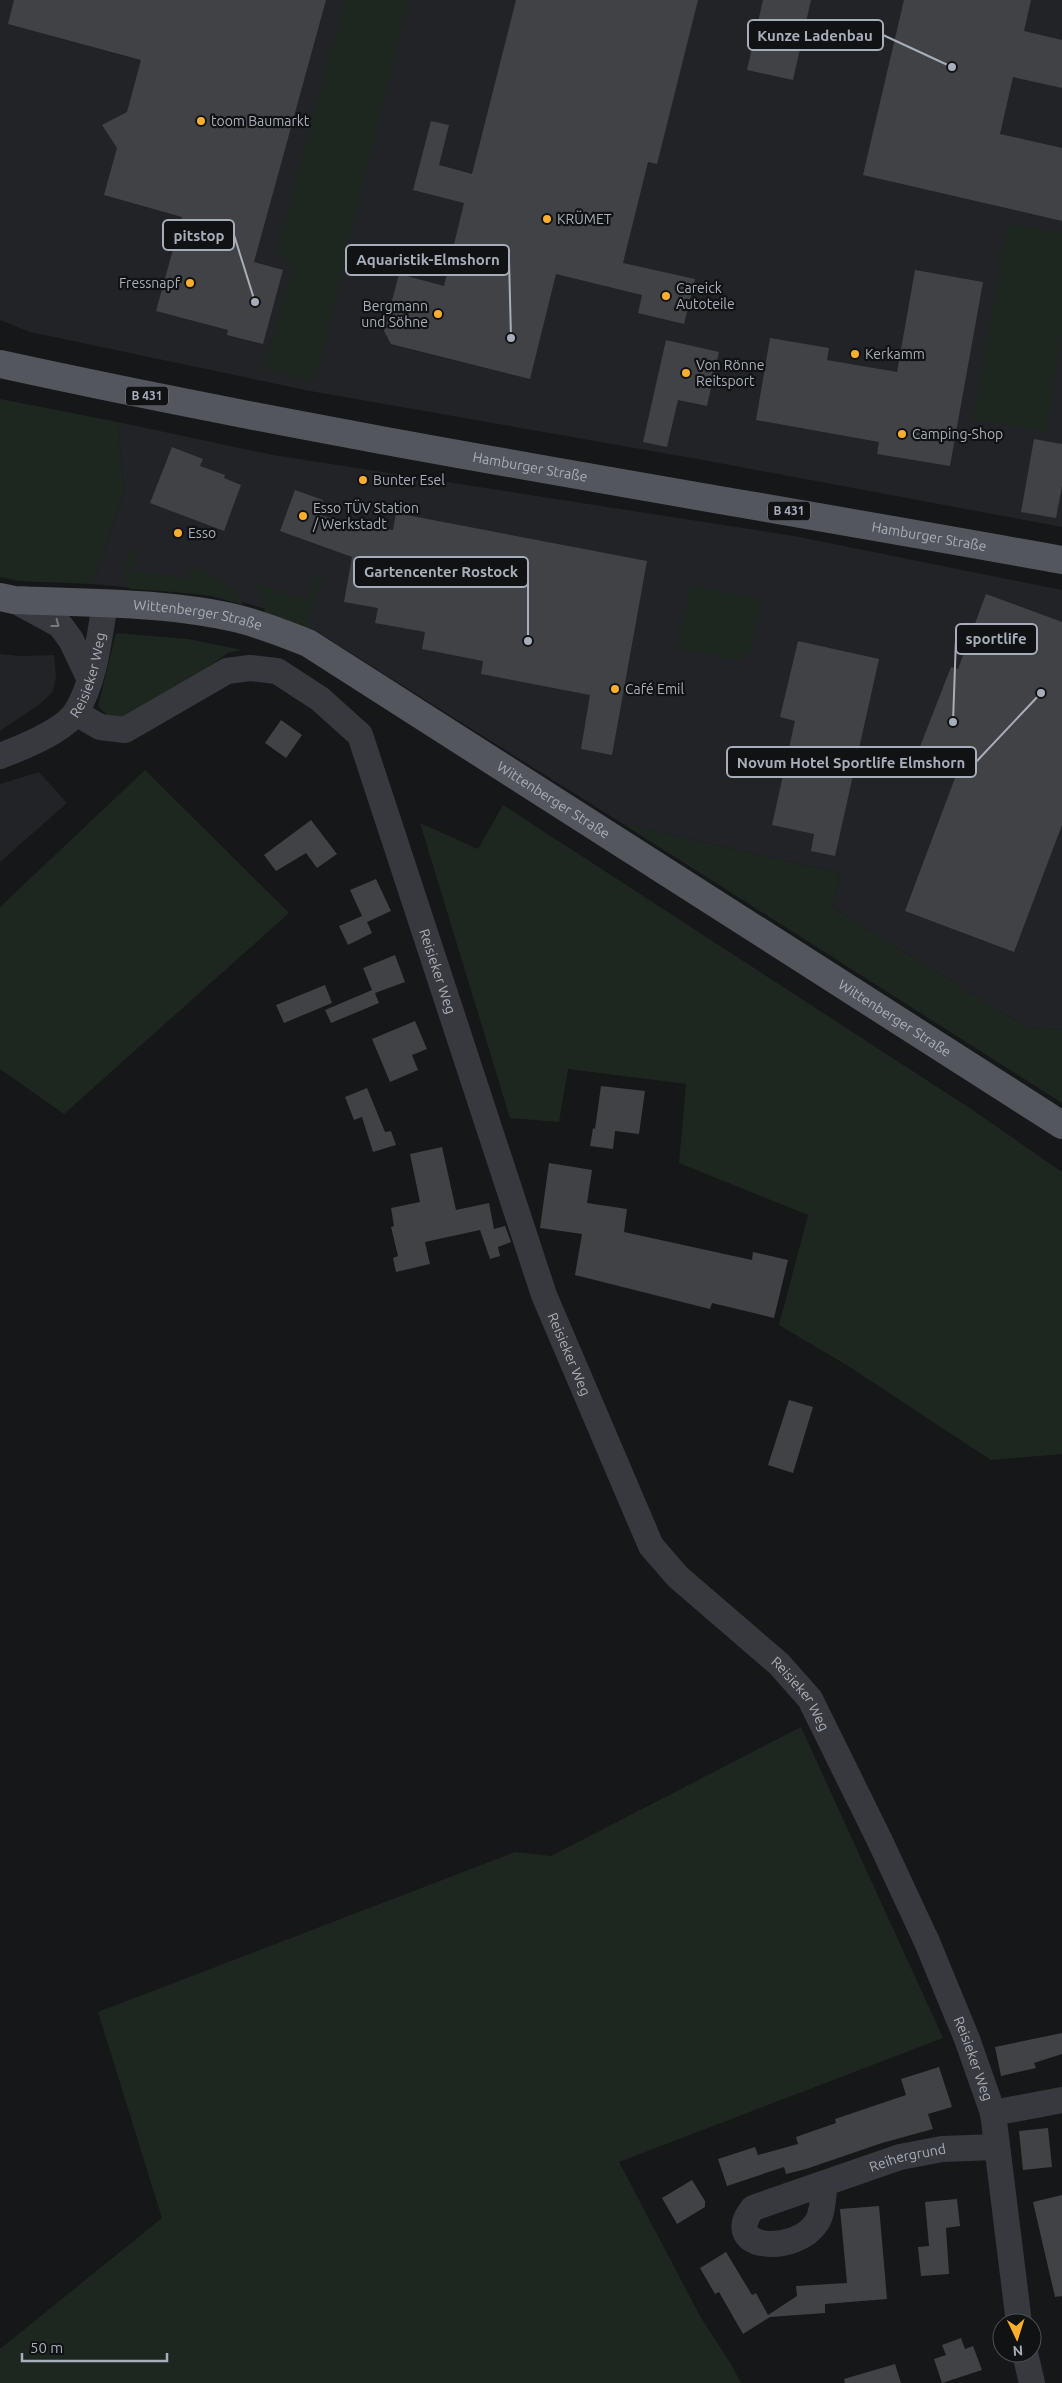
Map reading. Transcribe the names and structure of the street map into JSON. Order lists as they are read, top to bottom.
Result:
{
  "streets": {
    "main road": ["B 431", "Hamburger Straße", "Wittenberger Straße"],
    "street": ["Reisieker Weg", "Reihergrund"]
  },
  "crossings": [
    ["Wittenberger Straße", "Reisieker Weg"],
    ["Reisieker Weg", "Reihergrund"]
  ],
  "places": [
    "Kunze Ladenbau",
    "toom Baumarkt",
    "KRÜMET",
    "Fressnapf",
    "Careick Autoteile",
    "pitstop",
    "Bergmann und Söhne",
    "Aquaristik-Elmshorn",
    "Kerkamm",
    "Von Rönne Reitsport",
    "Camping-Shop",
    "Bunter Esel",
    "Esso TÜV Station / Werkstadt",
    "Esso",
    "Gartencenter Rostock",
    "Café Emil",
    "Novum Hotel Sportlife Elmshorn",
    "sportlife"
  ],
  "scale_bar": "50 m",
  "north": "bottom"
}
